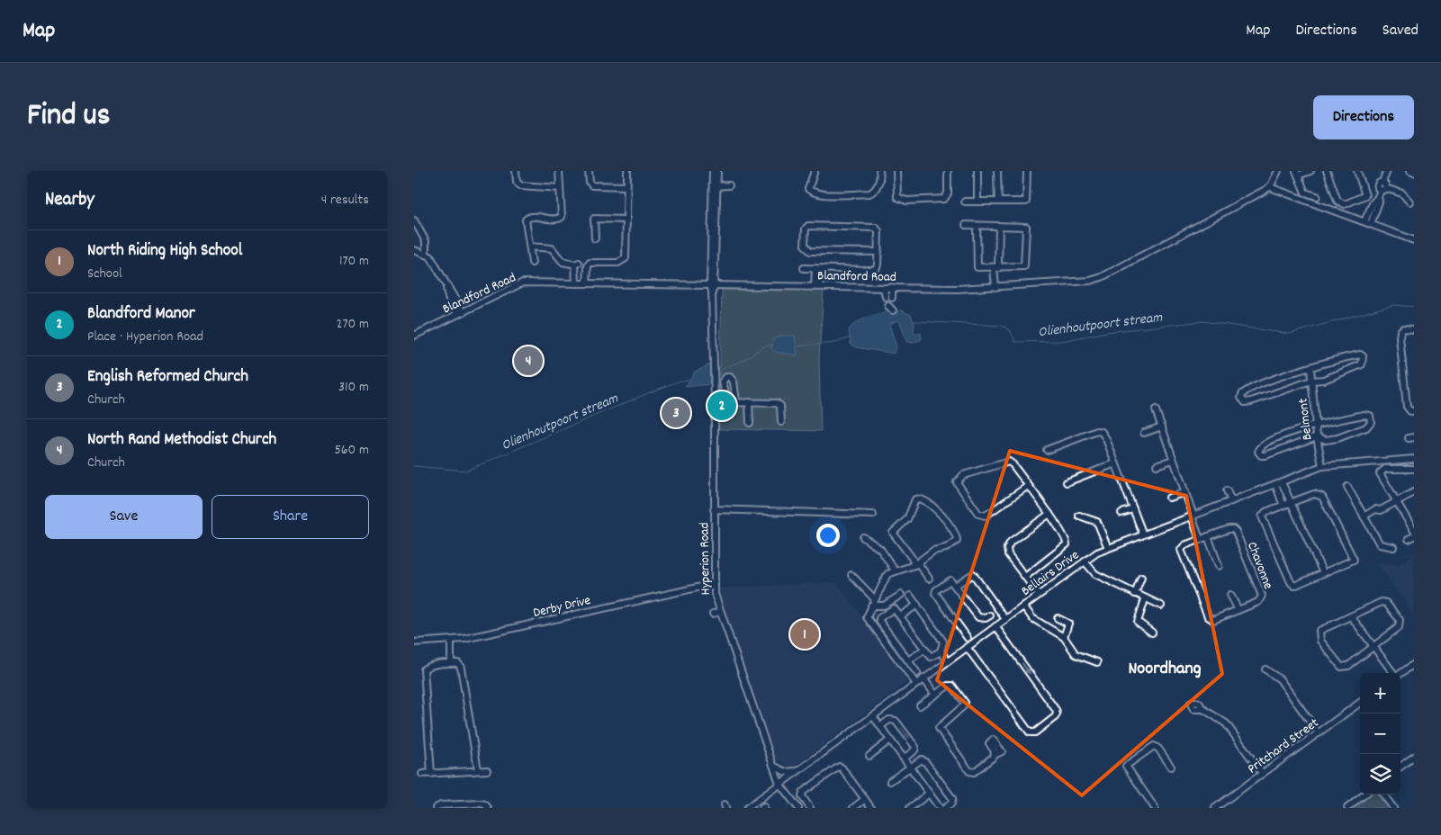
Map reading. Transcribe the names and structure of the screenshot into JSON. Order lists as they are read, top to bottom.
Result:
{
  "streets": {
    "street": [
      "Blandford Road",
      "Belmont",
      "Hyperion Road",
      "Chavonne",
      "Bellairs Drive",
      "Derby Drive",
      "Pritchard Street"
    ]
  },
  "crossings": [
    ["Blandford Road", "Hyperion Road"],
    ["Belmont", "Bellairs Drive"],
    ["Hyperion Road", "Bellairs Drive"],
    ["Hyperion Road", "Derby Drive"]
  ],
  "districts": ["Noordhang"],
  "water": ["Olienhoutpoort stream"],
  "page": {
    "header": "Map",
    "nav": ["Map", "Directions", "Saved"],
    "title": "Find us",
    "buttons": [
      "Directions",
      ["Save", "Share"]
    ],
    "heading": ["Nearby", "4 results"],
    "list": [
      {
        "mark": "1",
        "name": "North Riding High School",
        "note": "School",
        "value": "170 m"
      },
      {
        "mark": "2",
        "name": "Blandford Manor",
        "note": "Place · Hyperion Road",
        "value": "270 m"
      },
      {
        "mark": "3",
        "name": "English Reformed Church",
        "note": "Church",
        "value": "310 m"
      },
      {
        "mark": "4",
        "name": "North Rand Methodist Church",
        "note": "Church",
        "value": "560 m"
      }
    ],
    "pins": [
      "4",
      "2",
      "3",
      "1"
    ],
    "map_buttons": ["+", "−"]
  }
}
